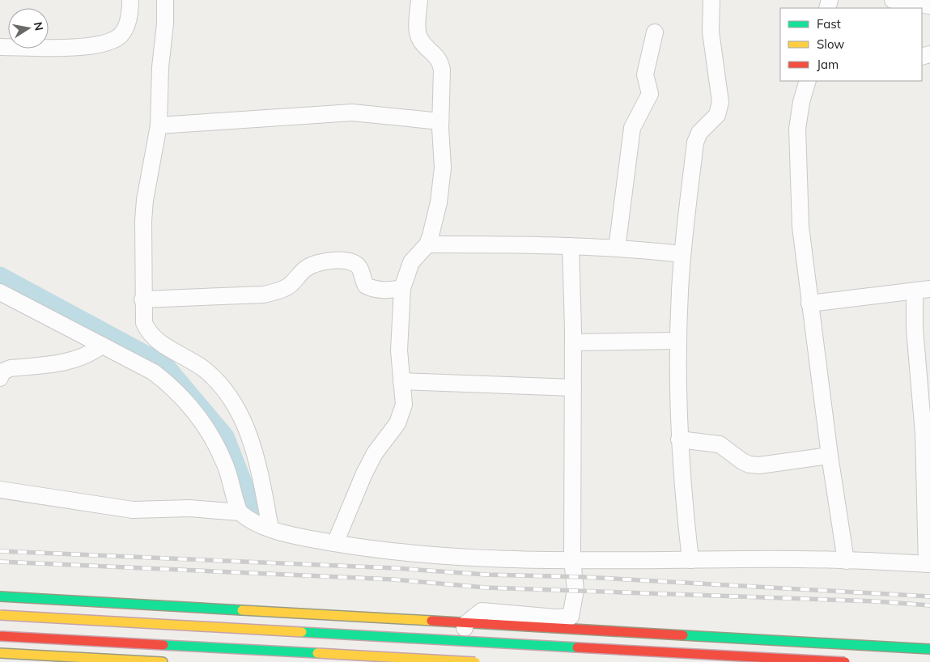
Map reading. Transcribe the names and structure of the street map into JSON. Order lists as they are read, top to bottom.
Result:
{
  "legend": ["Fast", "Slow", "Jam"],
  "north": "right"
}
